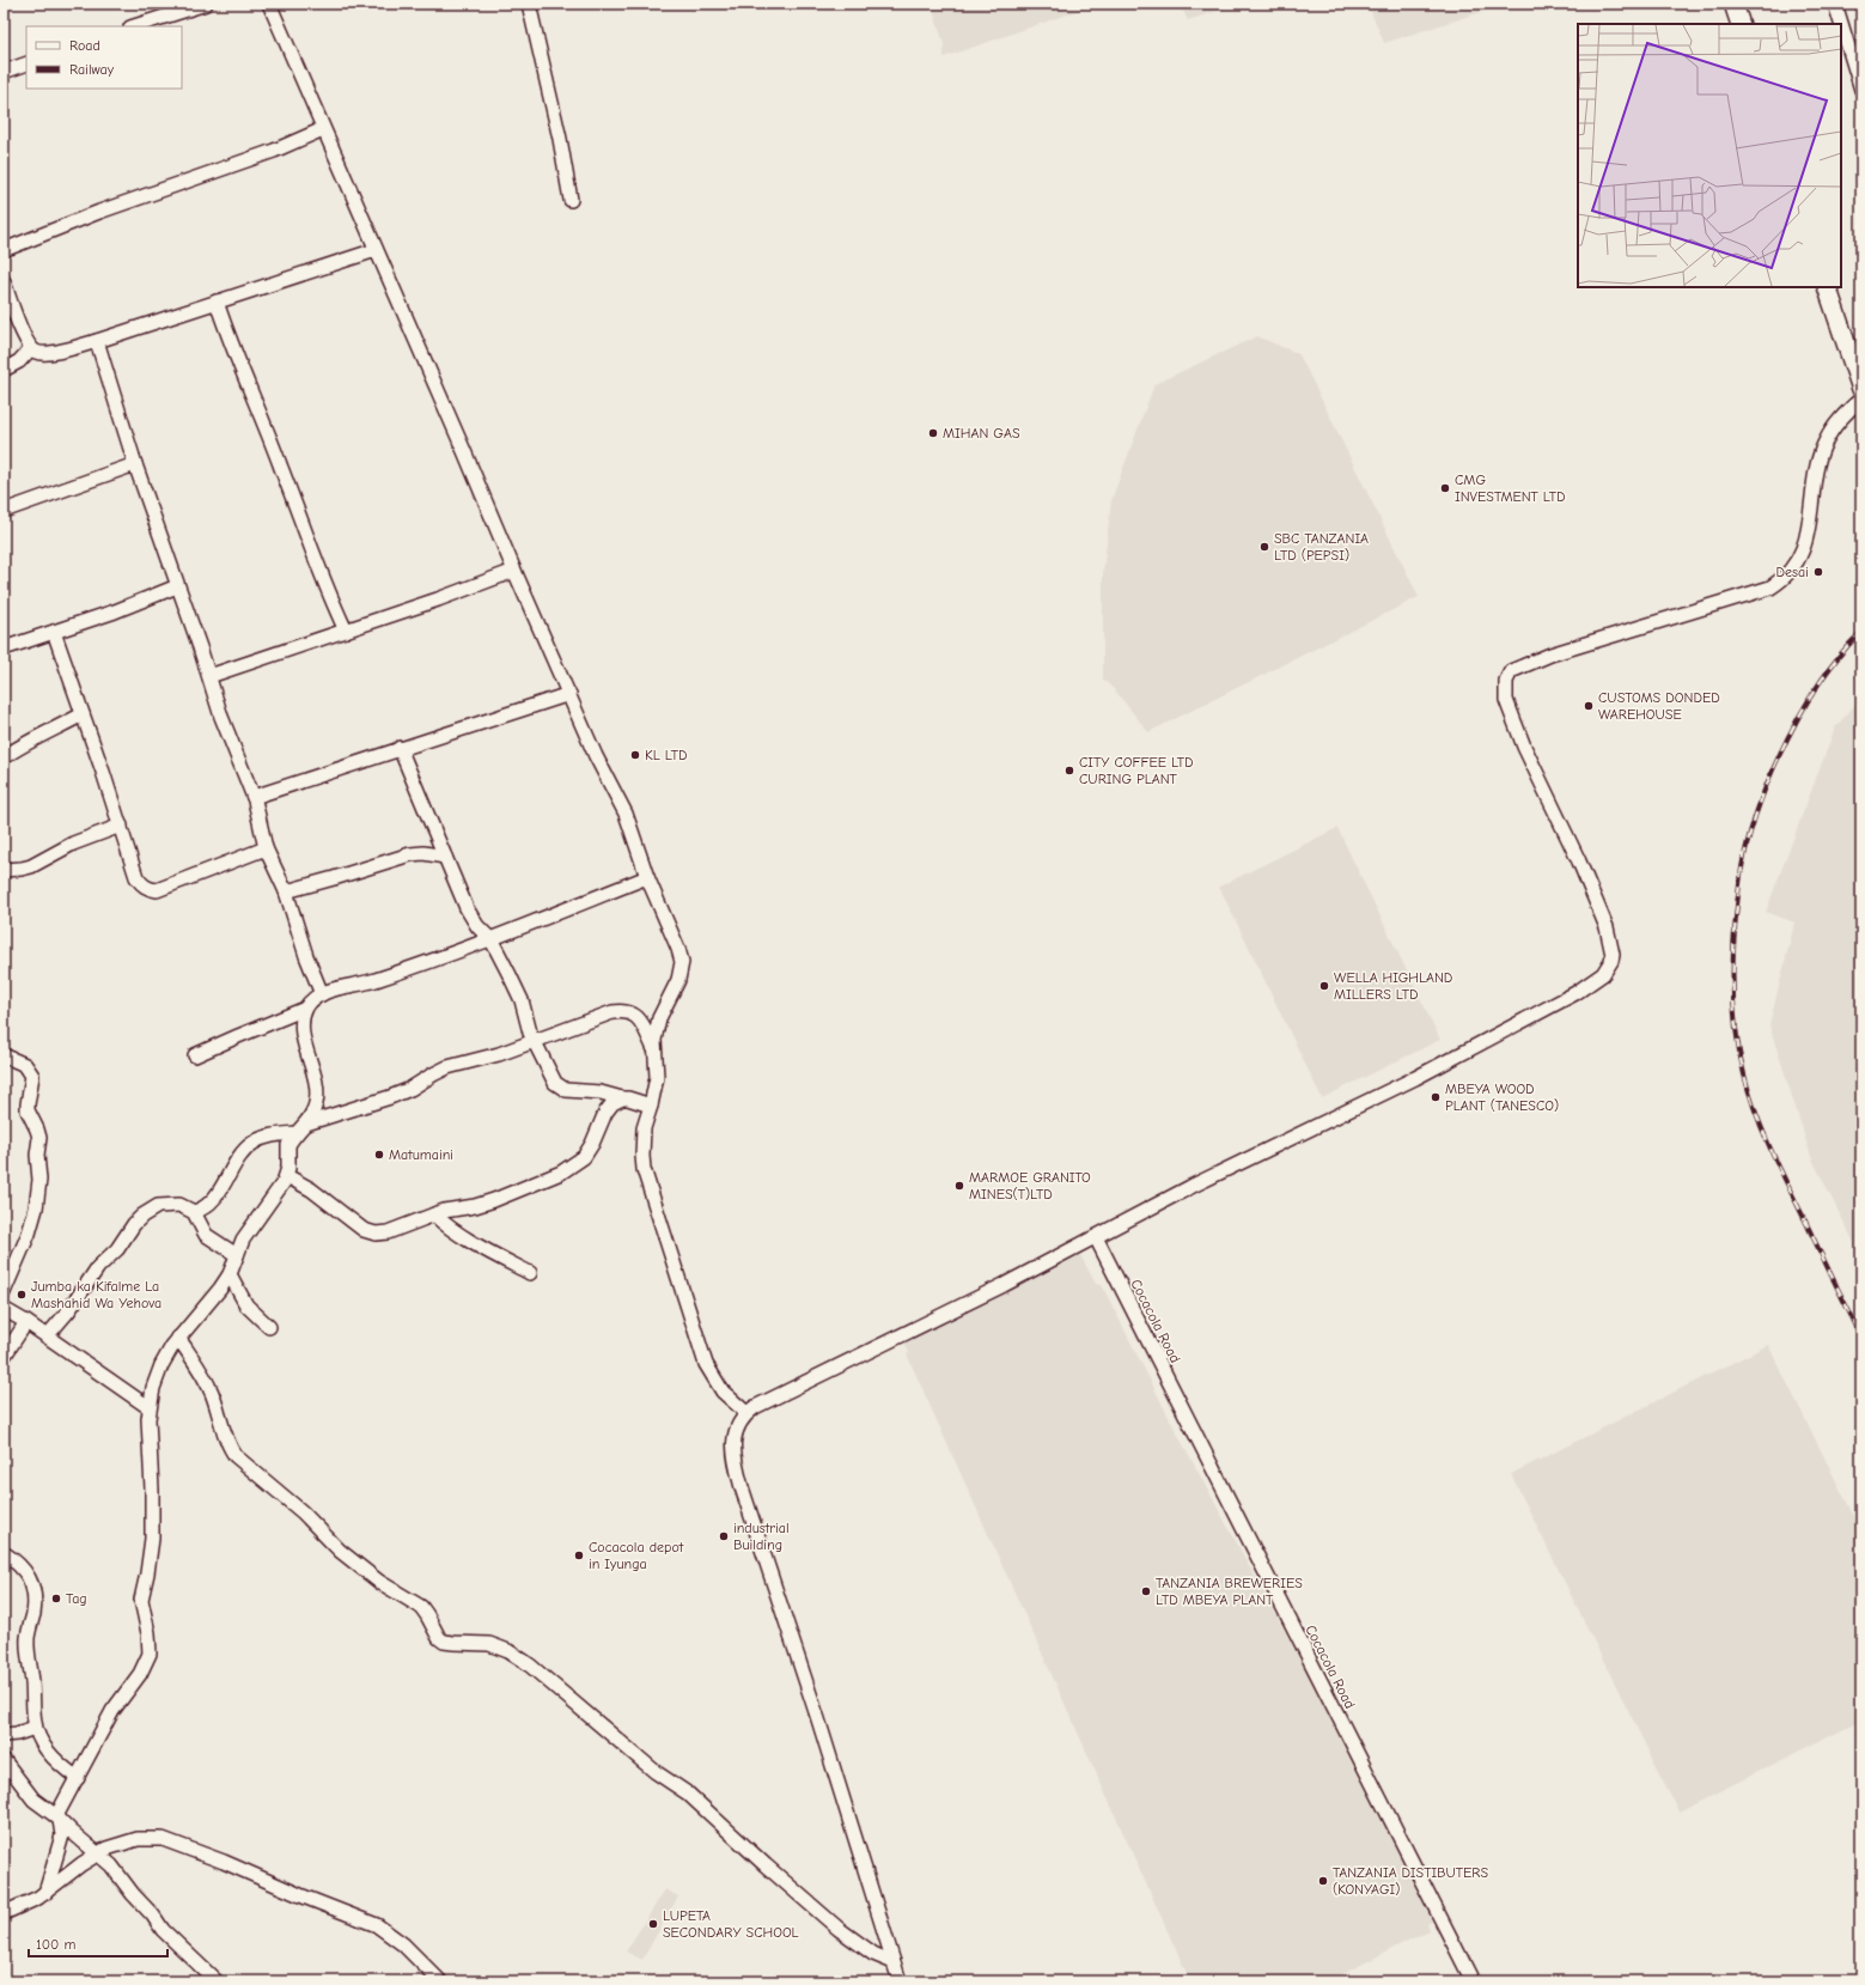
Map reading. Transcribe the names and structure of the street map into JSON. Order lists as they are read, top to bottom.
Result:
{
  "streets": {
    "street": ["Cocacola Road"]
  },
  "places": [
    "MIHAN GAS",
    "CMG INVESTMENT LTD",
    "SBC TANZANIA LTD (PEPSI)",
    "Desai",
    "CUSTOMS DONDED WAREHOUSE",
    "KL LTD",
    "CITY COFFEE LTD CURING PLANT",
    "WELLA HIGHLAND MILLERS LTD",
    "MBEYA WOOD PLANT (TANESCO)",
    "Matumaini",
    "MARMOE GRANITO MINES(T)LTD",
    "Jumba ka Kifalme La Mashahid Wa Yehova",
    "industrial Building",
    "Cocacola depot in Iyunga",
    "TANZANIA BREWERIES LTD MBEYA PLANT",
    "Tag",
    "TANZANIA DISTIBUTERS (KONYAGI)",
    "LUPETA SECONDARY SCHOOL"
  ],
  "legend": ["Road", "Railway"],
  "scale_bar": "100 m"
}
